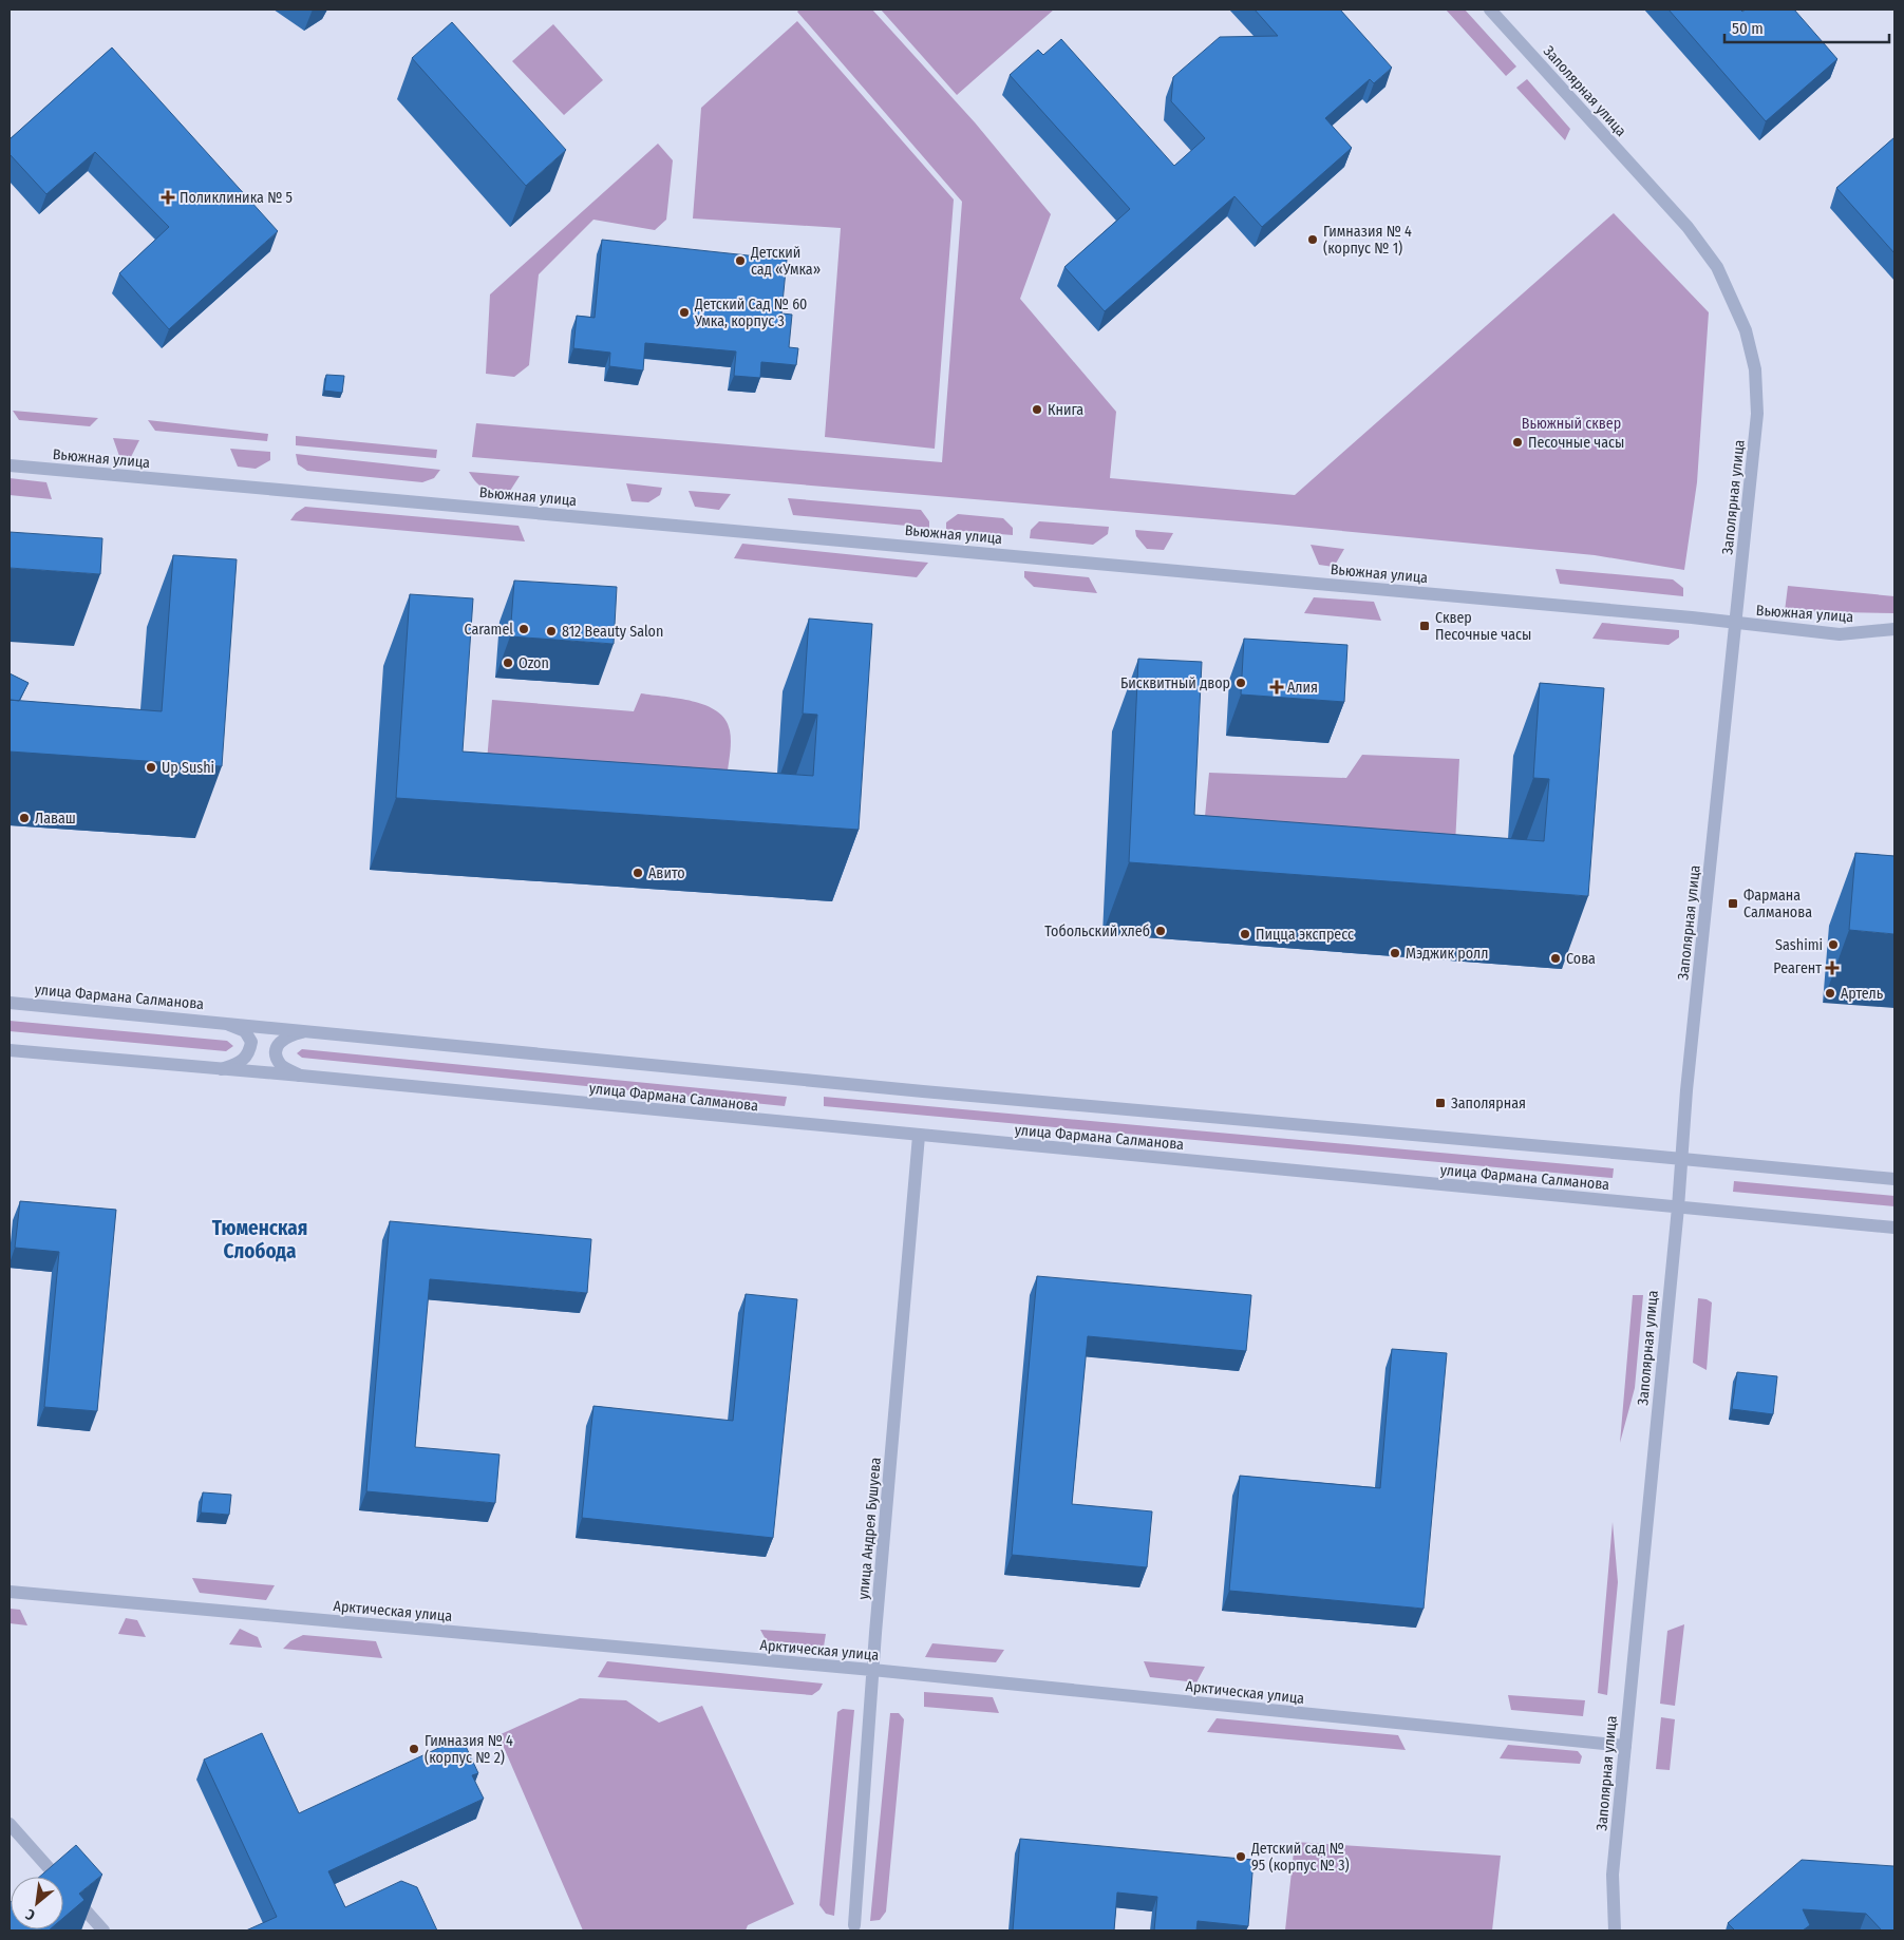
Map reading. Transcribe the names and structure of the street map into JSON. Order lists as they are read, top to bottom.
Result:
{
  "streets": {
    "street": [
      "Заполярная улица",
      "Вьюжная улица",
      "улица Фармана Салманова",
      "улица Андрея Бушуева",
      "Арктическая улица"
    ]
  },
  "crossings": [
    ["Заполярная улица", "Вьюжная улица"],
    ["Заполярная улица", "улица Фармана Салманова"],
    ["Заполярная улица", "Арктическая улица"],
    ["улица Фармана Салманова", "улица Андрея Бушуева"],
    ["улица Андрея Бушуева", "Арктическая улица"]
  ],
  "districts": ["Тюменская Слобода"],
  "parks": ["Вьюжный сквер"],
  "places": {
    "health": ["Поликлиника № 5", "Алия", "Реагент"],
    "other": [
      "Гимназия № 4 (корпус № 1)",
      "Детский сад «Умка»",
      "Детский Сад № 60 Умка, корпус 3",
      "Книга",
      "Песочные часы",
      "Caramel",
      "812 Beauty Salon",
      "Ozon",
      "Бисквитный двор",
      "Up Sushi",
      "Лаваш",
      "Авито",
      "Тобольский хлеб",
      "Пицца экспресс",
      "Sashimi",
      "Мэджик ролл",
      "Сова",
      "Артель",
      "Гимназия № 4 (корпус № 2)",
      "Детский сад № 95 (корпус № 3)"
    ],
    "transit": ["Сквер Песочные часы", "Фармана Салманова", "Заполярная"]
  },
  "scale_bar": "50 m",
  "north": "bottom left"
}
